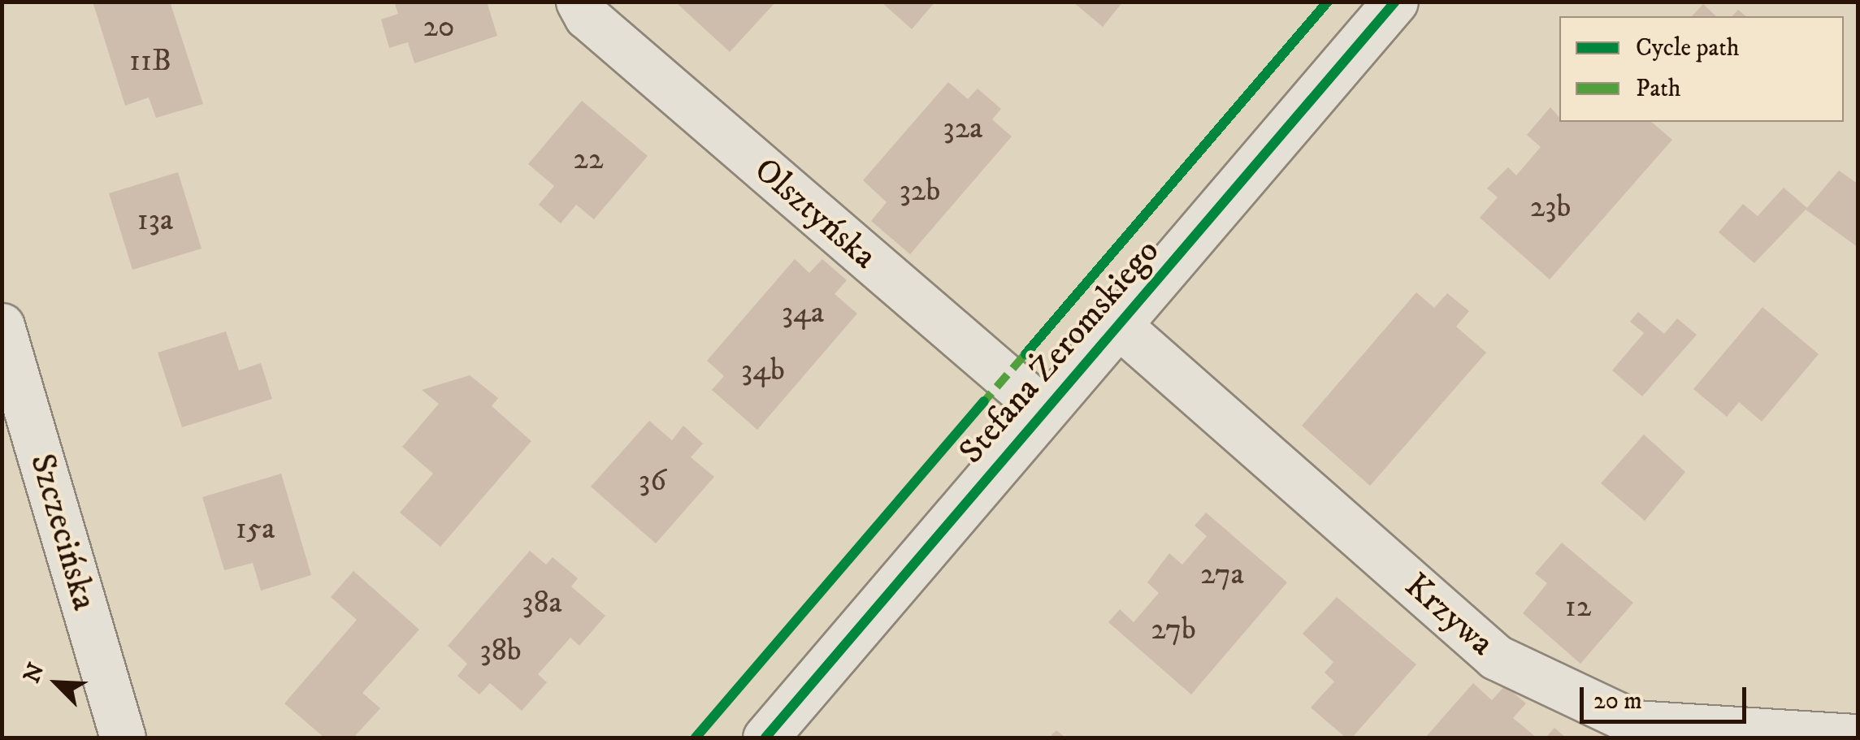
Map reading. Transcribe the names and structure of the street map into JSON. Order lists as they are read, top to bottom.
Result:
{
  "streets": {
    "street": [
      "Olsztyńska",
      "Stefana Żeromskiego",
      "Szczecińska",
      "Krzywa"
    ]
  },
  "crossings": [
    ["Olsztyńska", "Stefana Żeromskiego"],
    ["Stefana Żeromskiego", "Krzywa"]
  ],
  "house_numbers": [
    "20",
    "11B",
    "32a",
    "22",
    "32b",
    "23b",
    "13a",
    "34a",
    "34b",
    "36",
    "15a",
    "27a",
    "38a",
    "12",
    "27b",
    "38b"
  ],
  "legend": ["Cycle path", "Path"],
  "scale_bar": "20 m",
  "north": "top left"
}
